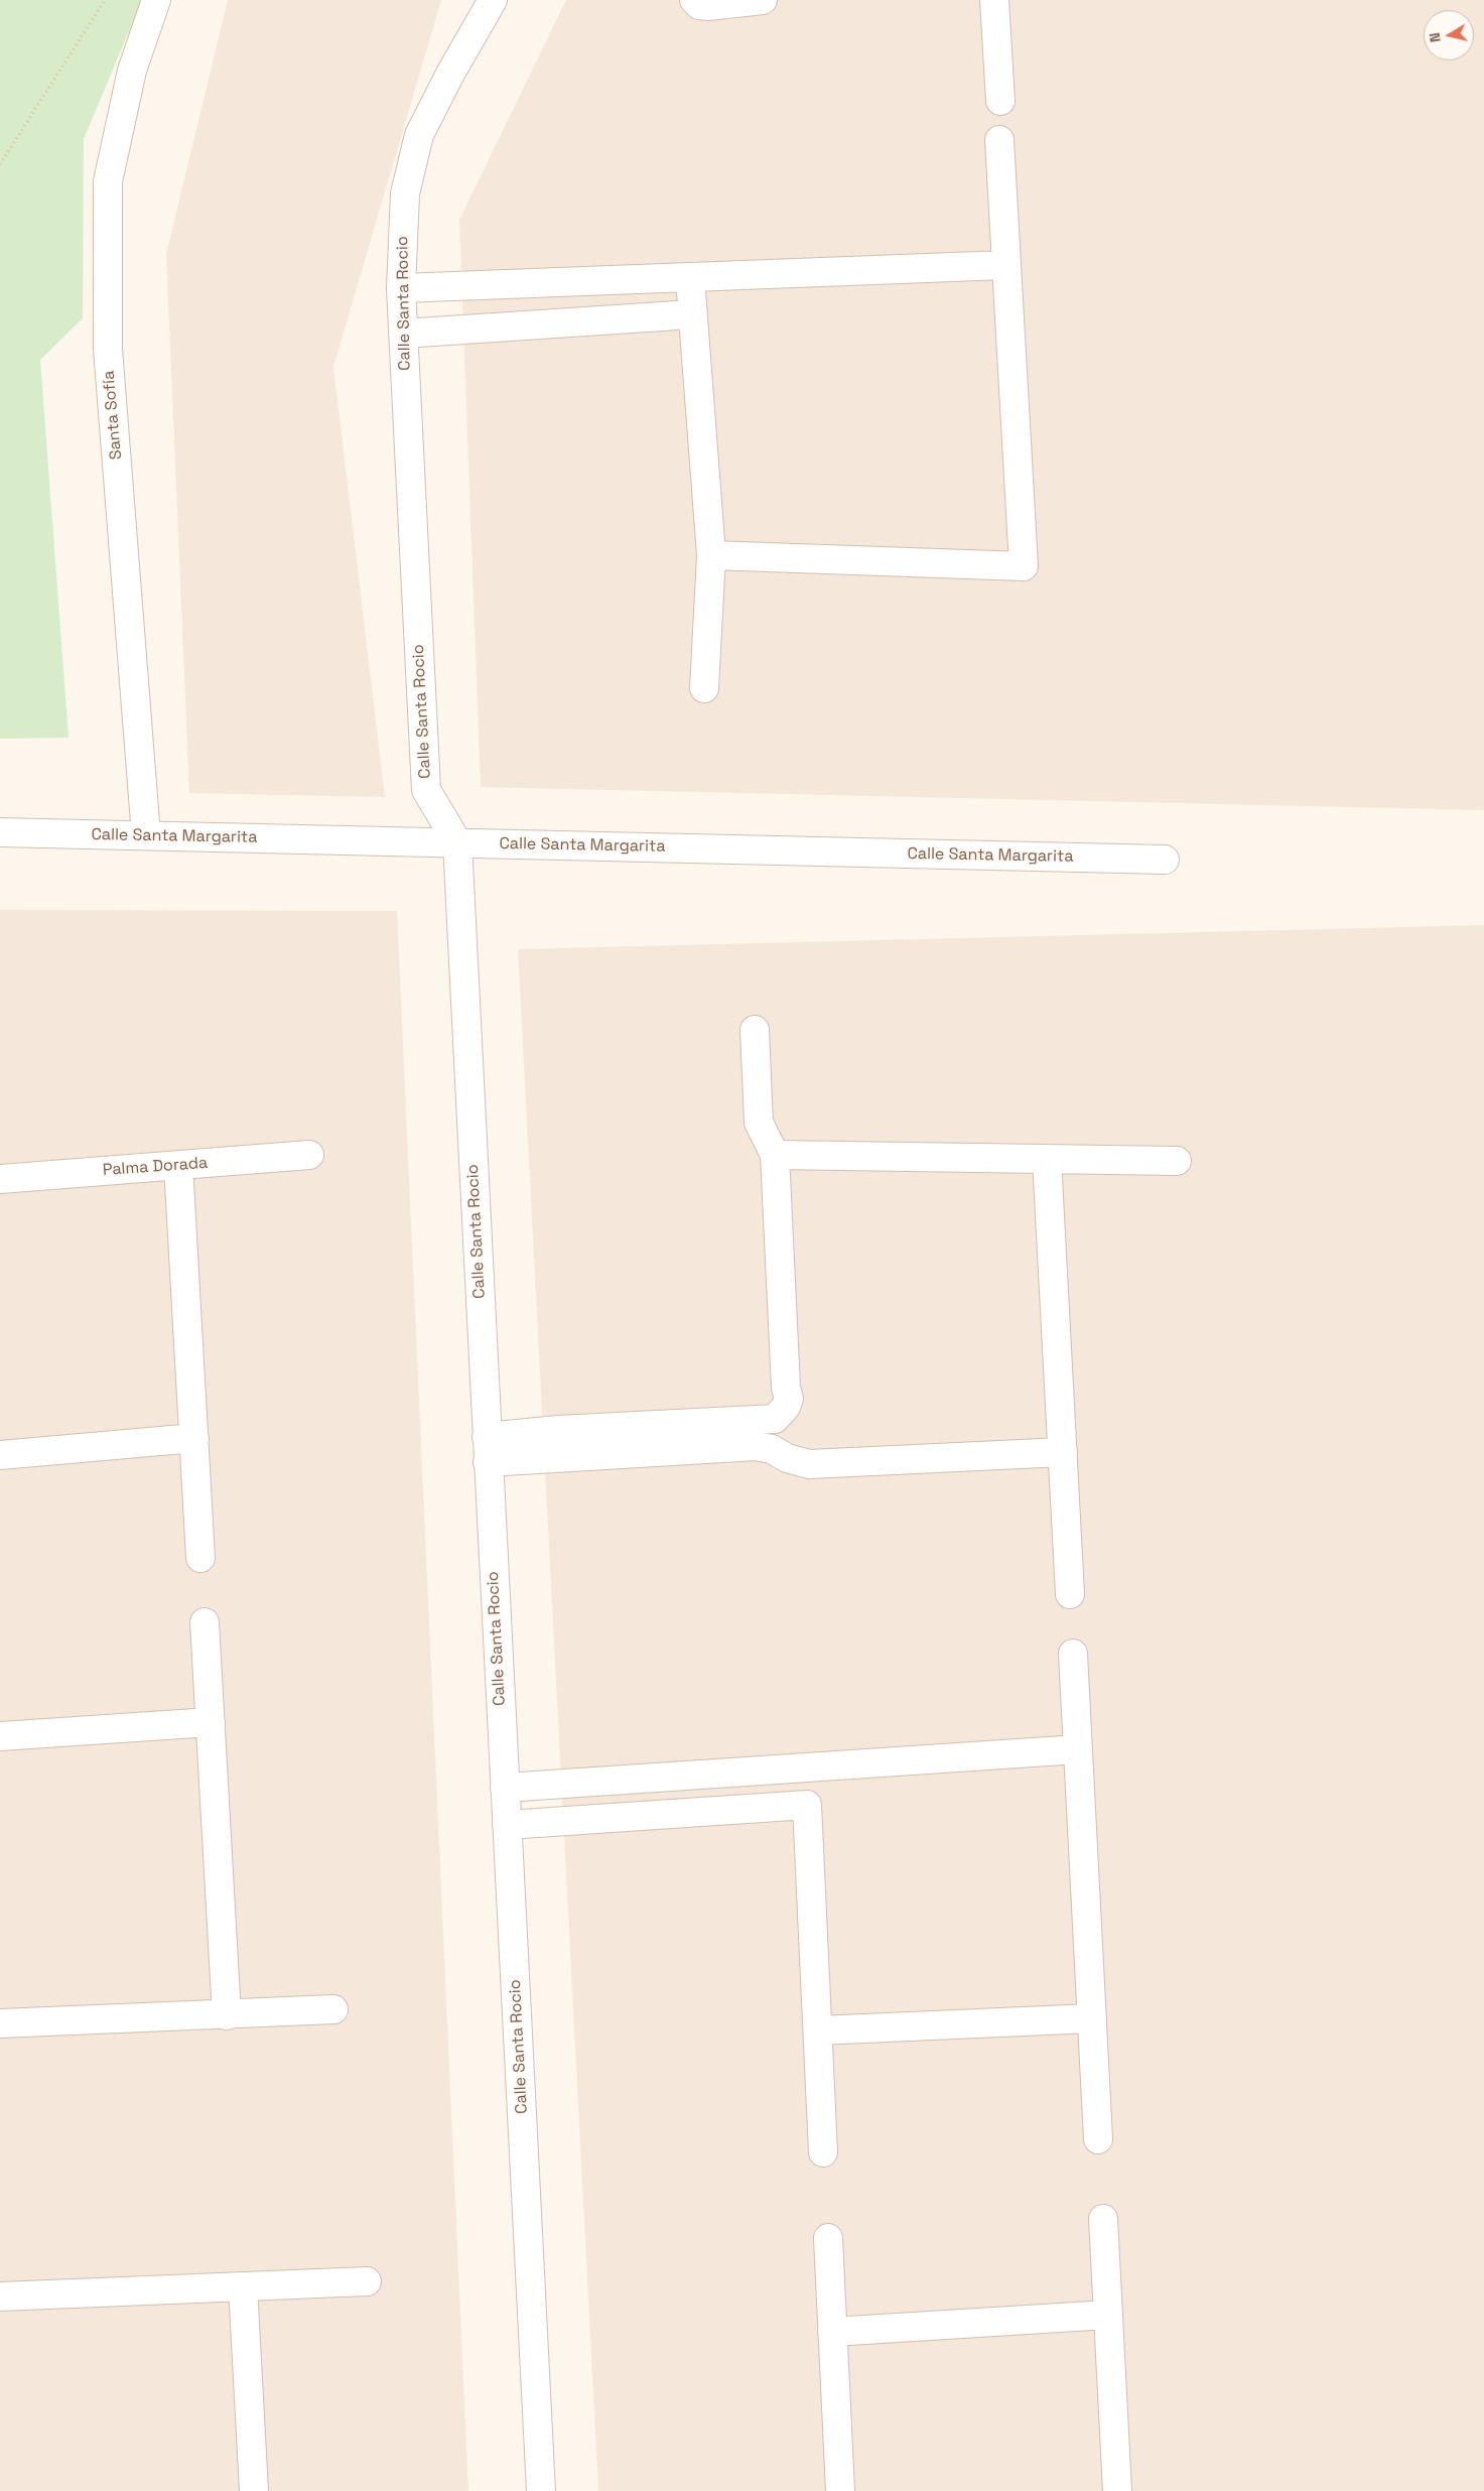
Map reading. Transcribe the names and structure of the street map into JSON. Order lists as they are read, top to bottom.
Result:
{
  "streets": {
    "street": [
      "Calle Santa Rocio",
      "Santa Sofía",
      "Calle Santa Margarita",
      "Palma Dorada"
    ]
  },
  "crossings": [
    ["Calle Santa Rocio", "Calle Santa Margarita"],
    ["Santa Sofía", "Calle Santa Margarita"]
  ],
  "north": "left"
}
